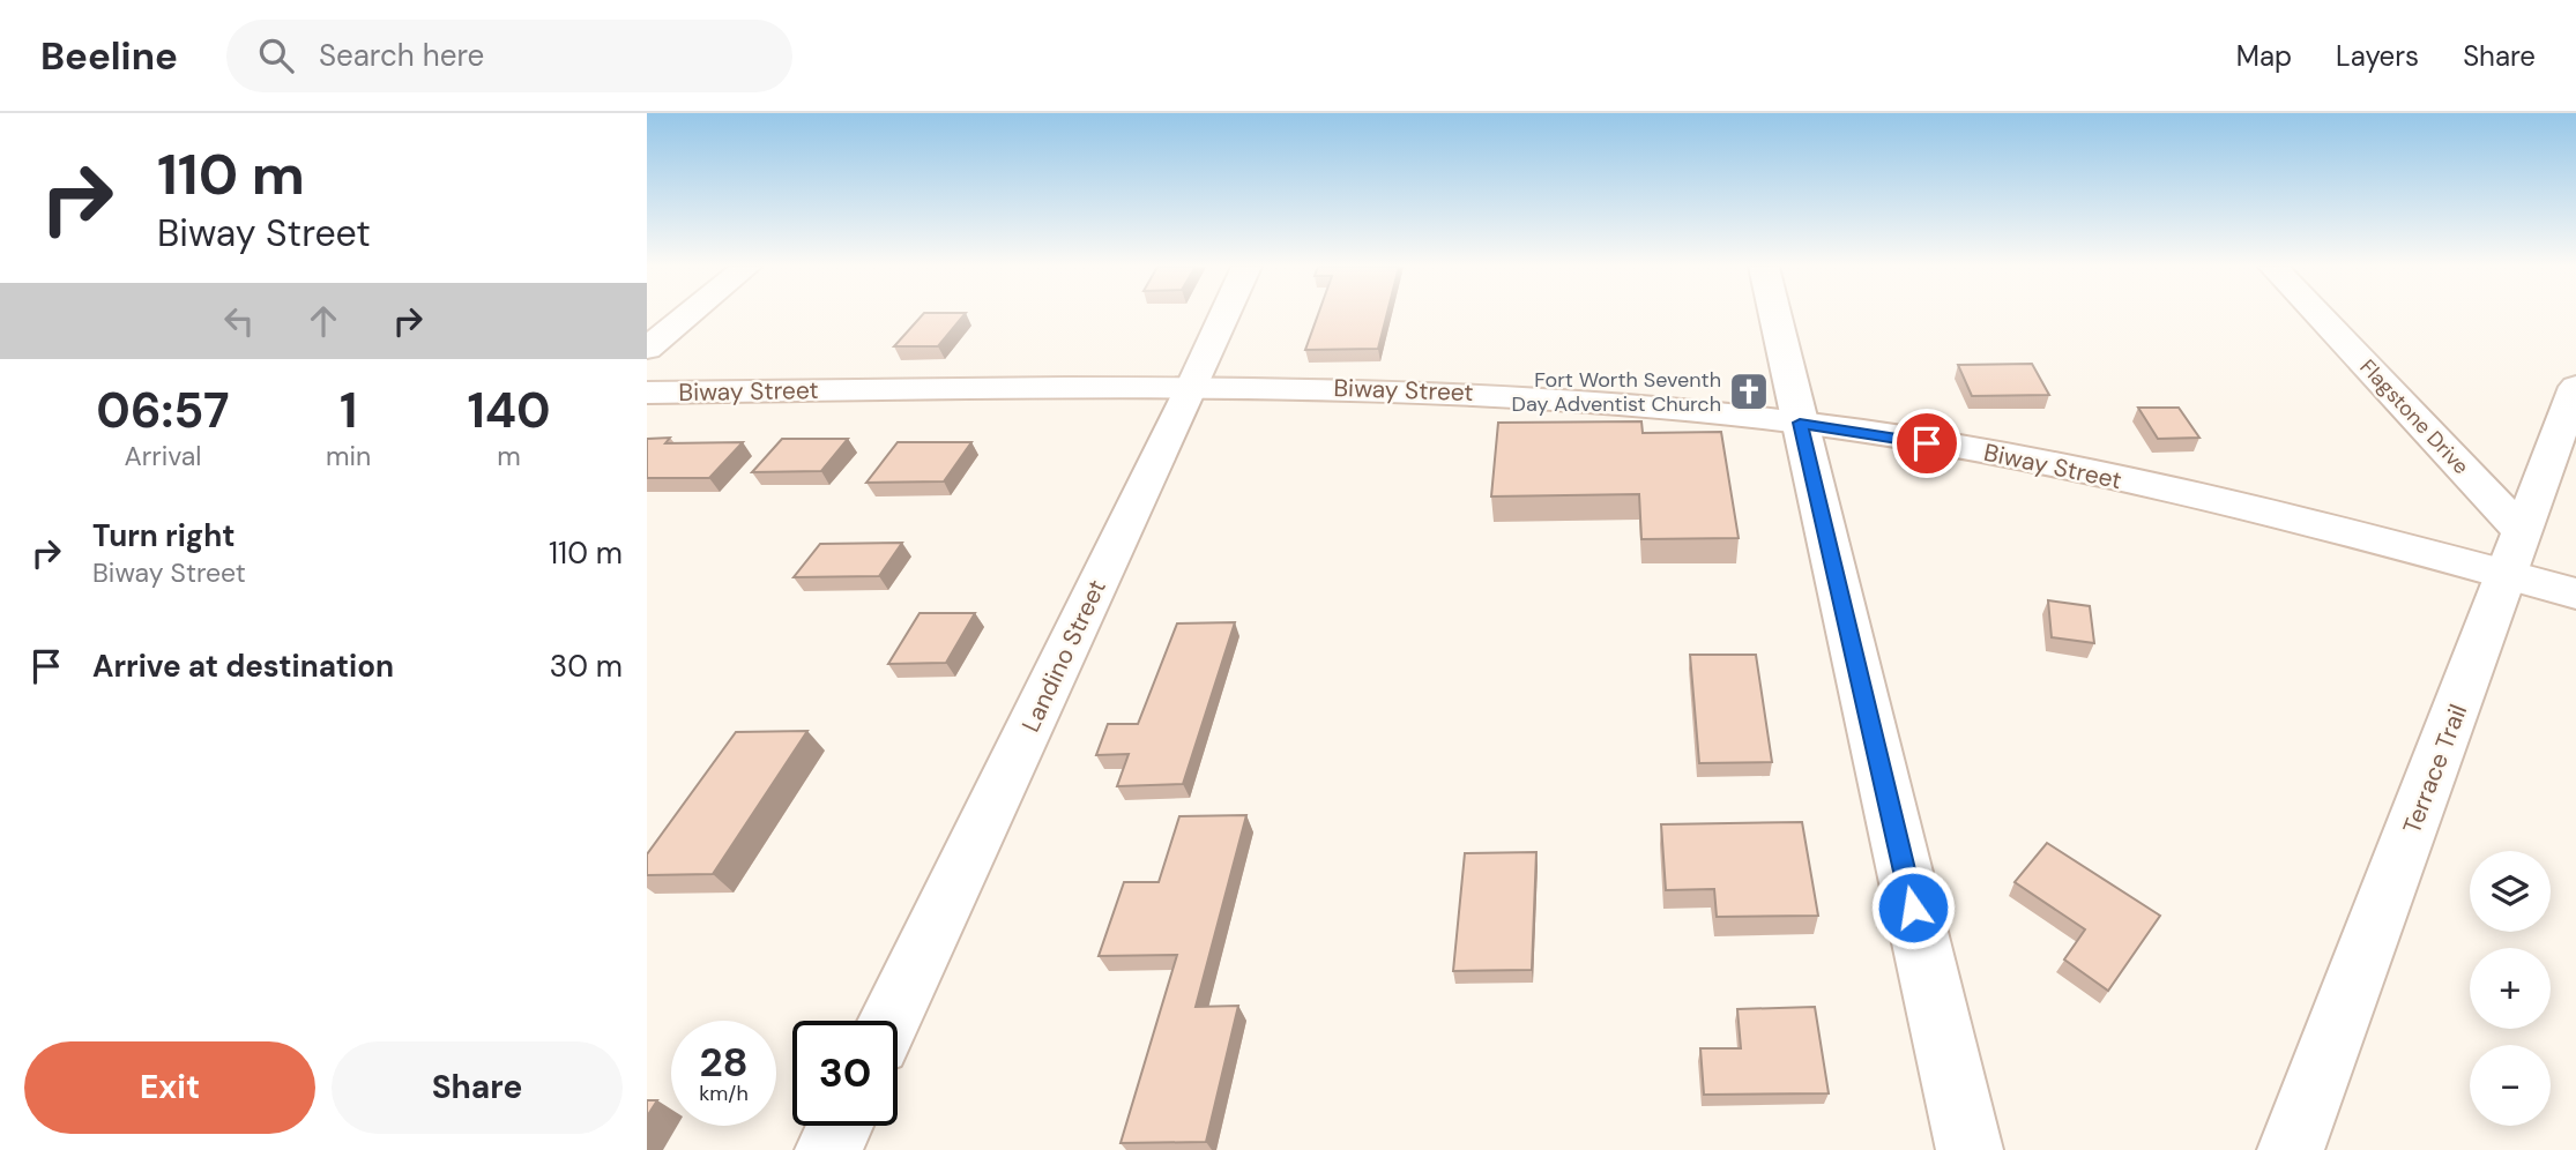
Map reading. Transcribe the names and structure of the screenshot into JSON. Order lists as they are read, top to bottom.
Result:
{
  "streets": {
    "street": [
      "Biway Street",
      "Flagstone Drive",
      "Landino Street",
      "Terrace Trail"
    ]
  },
  "crossings": [
    ["Biway Street", "Flagstone Drive"],
    ["Biway Street", "Landino Street"],
    ["Biway Street", "Terrace Trail"],
    ["Flagstone Drive", "Terrace Trail"]
  ],
  "places": {
    "church": ["Fort Worth Seventh Day Adventist Church"]
  },
  "page": {
    "header": "Beeline",
    "search": "Search here",
    "nav": ["Map", "Layers", "Share"],
    "turn": ["110 m", "Biway Street"],
    "eta": [
      "06:57",
      "Arrival",
      "1",
      "min",
      "140",
      "m"
    ],
    "list": [
      {
        "name": "Turn right",
        "note": "Biway Street",
        "value": "110 m"
      },
      {
        "name": "Arrive at destination",
        "value": "30 m"
      }
    ],
    "map_buttons": ["+", "−"],
    "speed": "28 km/h",
    "limit": "30",
    "buttons": ["Exit", "Share"]
  }
}
